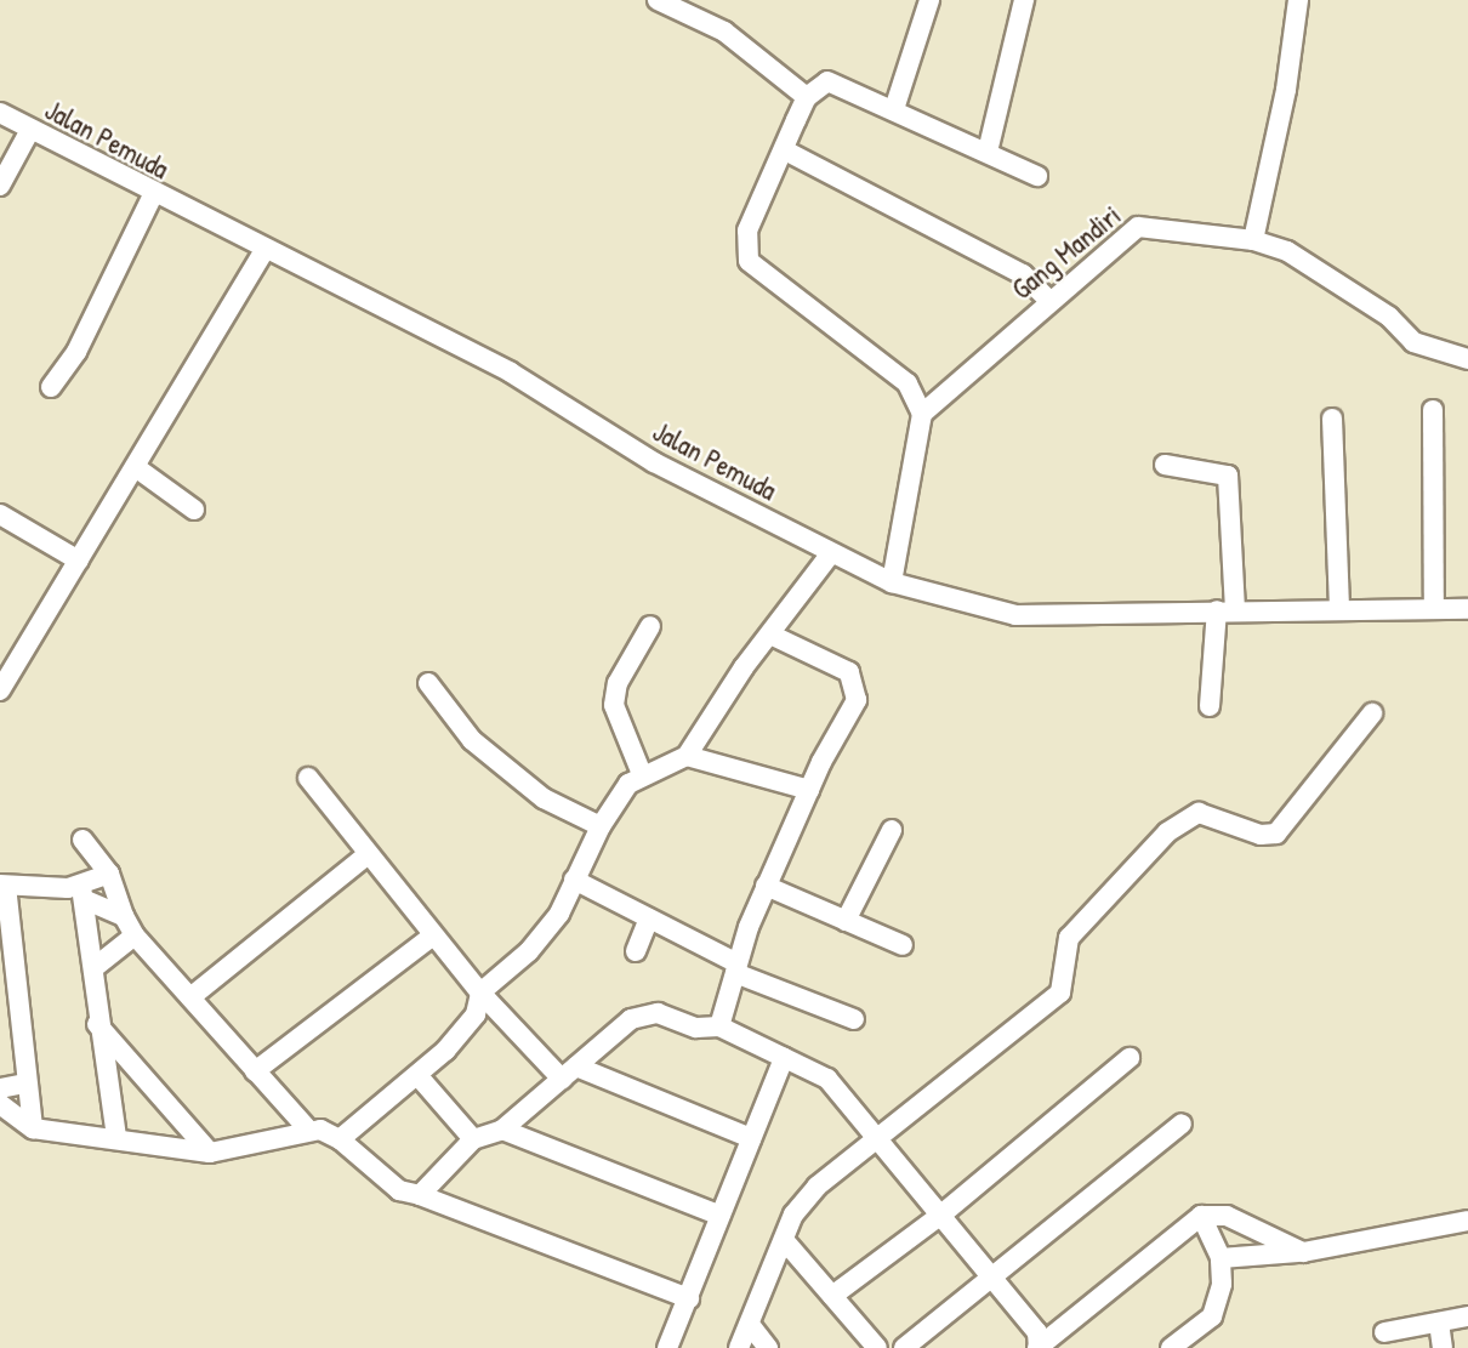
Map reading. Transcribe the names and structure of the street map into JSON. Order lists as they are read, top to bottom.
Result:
{
  "streets": {
    "street": ["Jalan Pemuda", "Gang Mandiri"]
  }
}
